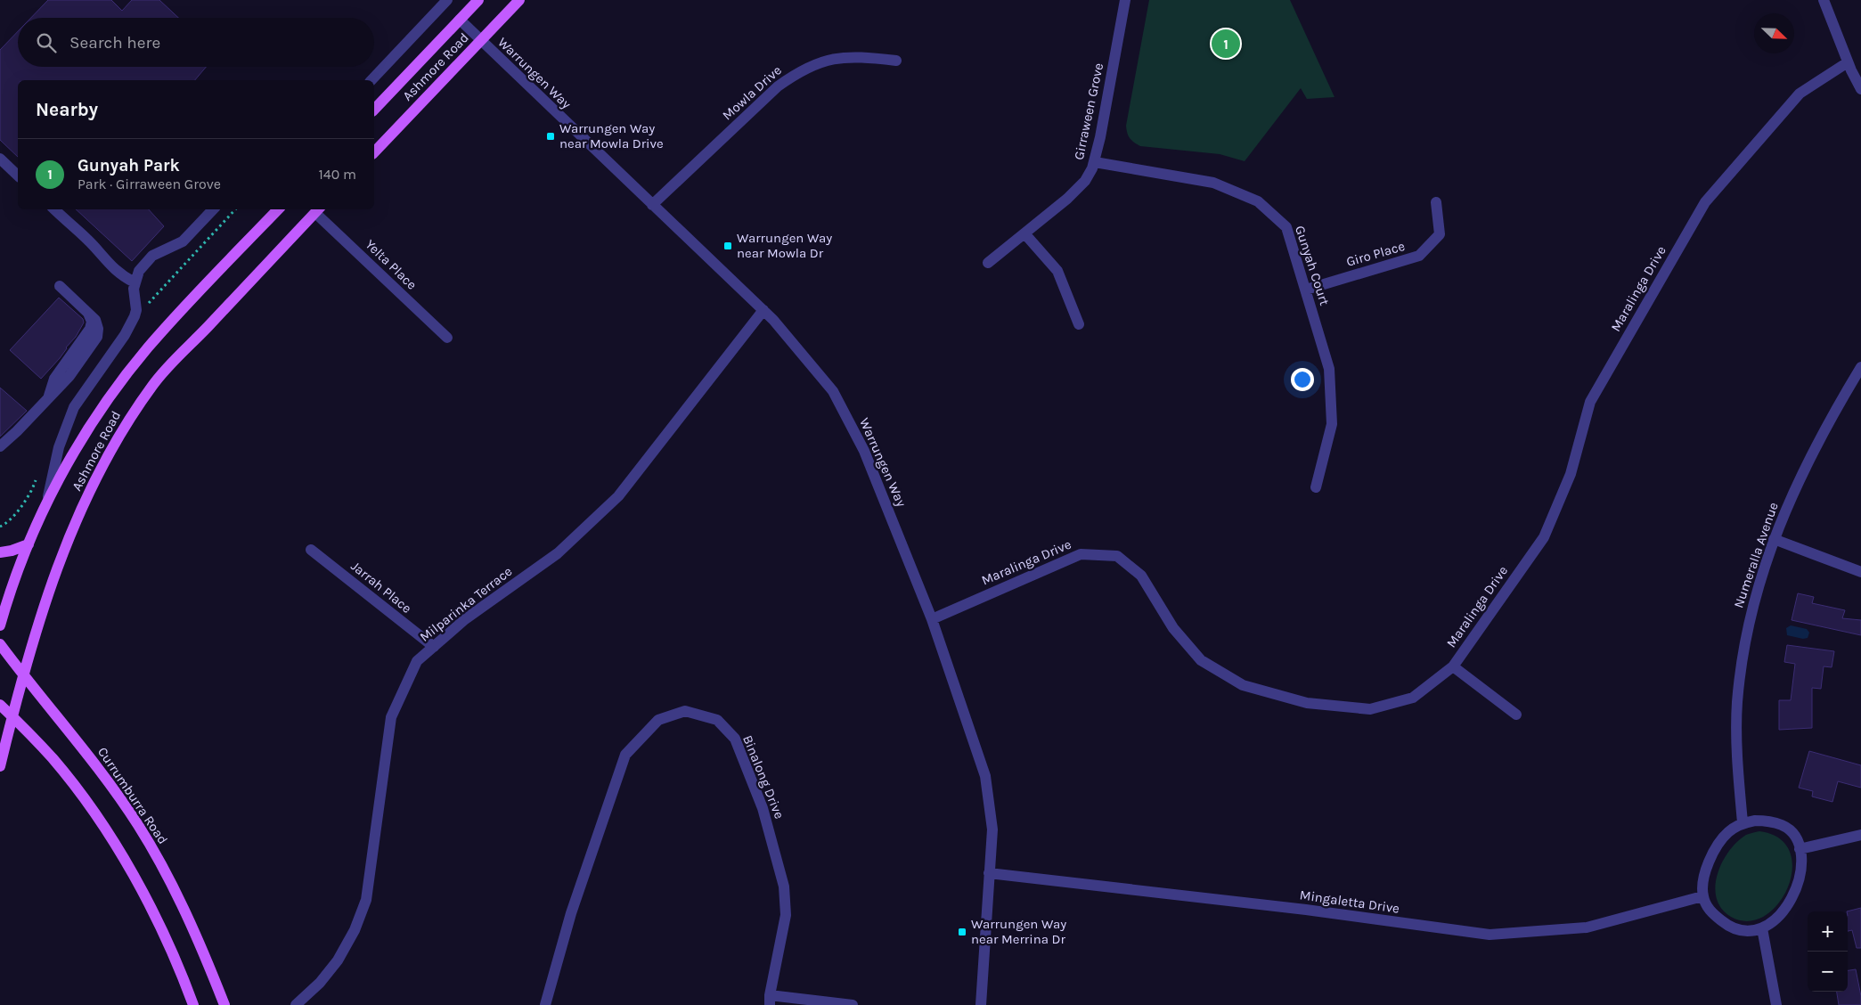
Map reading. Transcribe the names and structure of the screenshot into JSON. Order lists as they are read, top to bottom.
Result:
{
  "streets": {
    "main road": ["Ashmore Road", "Currumburra Road"],
    "street": [
      "Warrungen Way",
      "Mowla Drive",
      "Girraween Grove",
      "Giro Place",
      "Yelta Place",
      "Gunyah Court",
      "Maralinga Drive",
      "Numeralla Avenue",
      "Jarrah Place",
      "Milparinka Terrace",
      "Binalong Drive",
      "Mingaletta Drive"
    ]
  },
  "crossings": [
    ["Ashmore Road", "Warrungen Way"],
    ["Ashmore Road", "Yelta Place"],
    ["Ashmore Road", "Currumburra Road"],
    ["Warrungen Way", "Mowla Drive"],
    ["Warrungen Way", "Maralinga Drive"],
    ["Warrungen Way", "Milparinka Terrace"],
    ["Warrungen Way", "Mingaletta Drive"],
    ["Girraween Grove", "Gunyah Court"],
    ["Giro Place", "Gunyah Court"],
    ["Numeralla Avenue", "Mingaletta Drive"],
    ["Jarrah Place", "Milparinka Terrace"]
  ],
  "places": {
    "transit": ["Warrungen Way near Mowla Drive", "Warrungen Way near Mowla Dr", "Warrungen Way near Merrina Dr"]
  },
  "north": "bottom right",
  "page": {
    "search": "Search here",
    "pins": "1",
    "heading": "Nearby",
    "list": [
      {
        "mark": "1",
        "name": "Gunyah Park",
        "note": "Park · Girraween Grove",
        "value": "140 m"
      }
    ],
    "map_buttons": ["+", "−"]
  }
}
